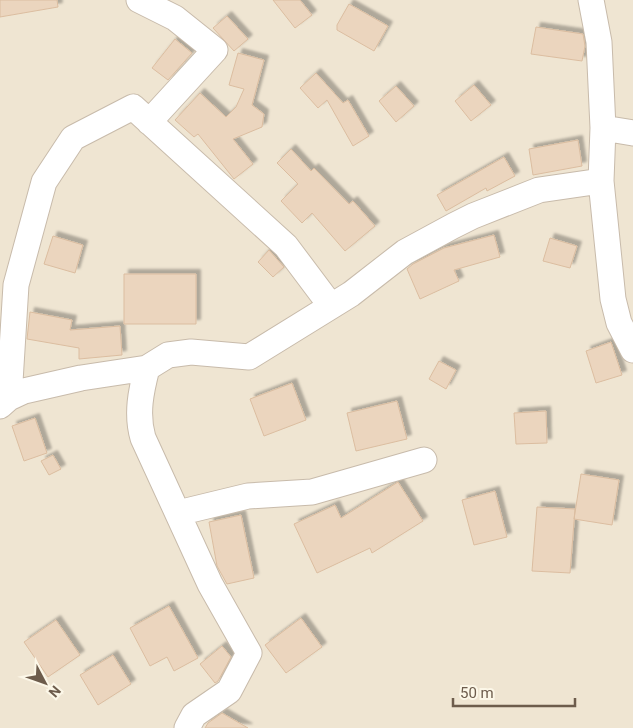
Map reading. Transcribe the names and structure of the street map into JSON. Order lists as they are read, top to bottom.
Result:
{
  "scale_bar": "50 m",
  "north": "bottom right"
}
